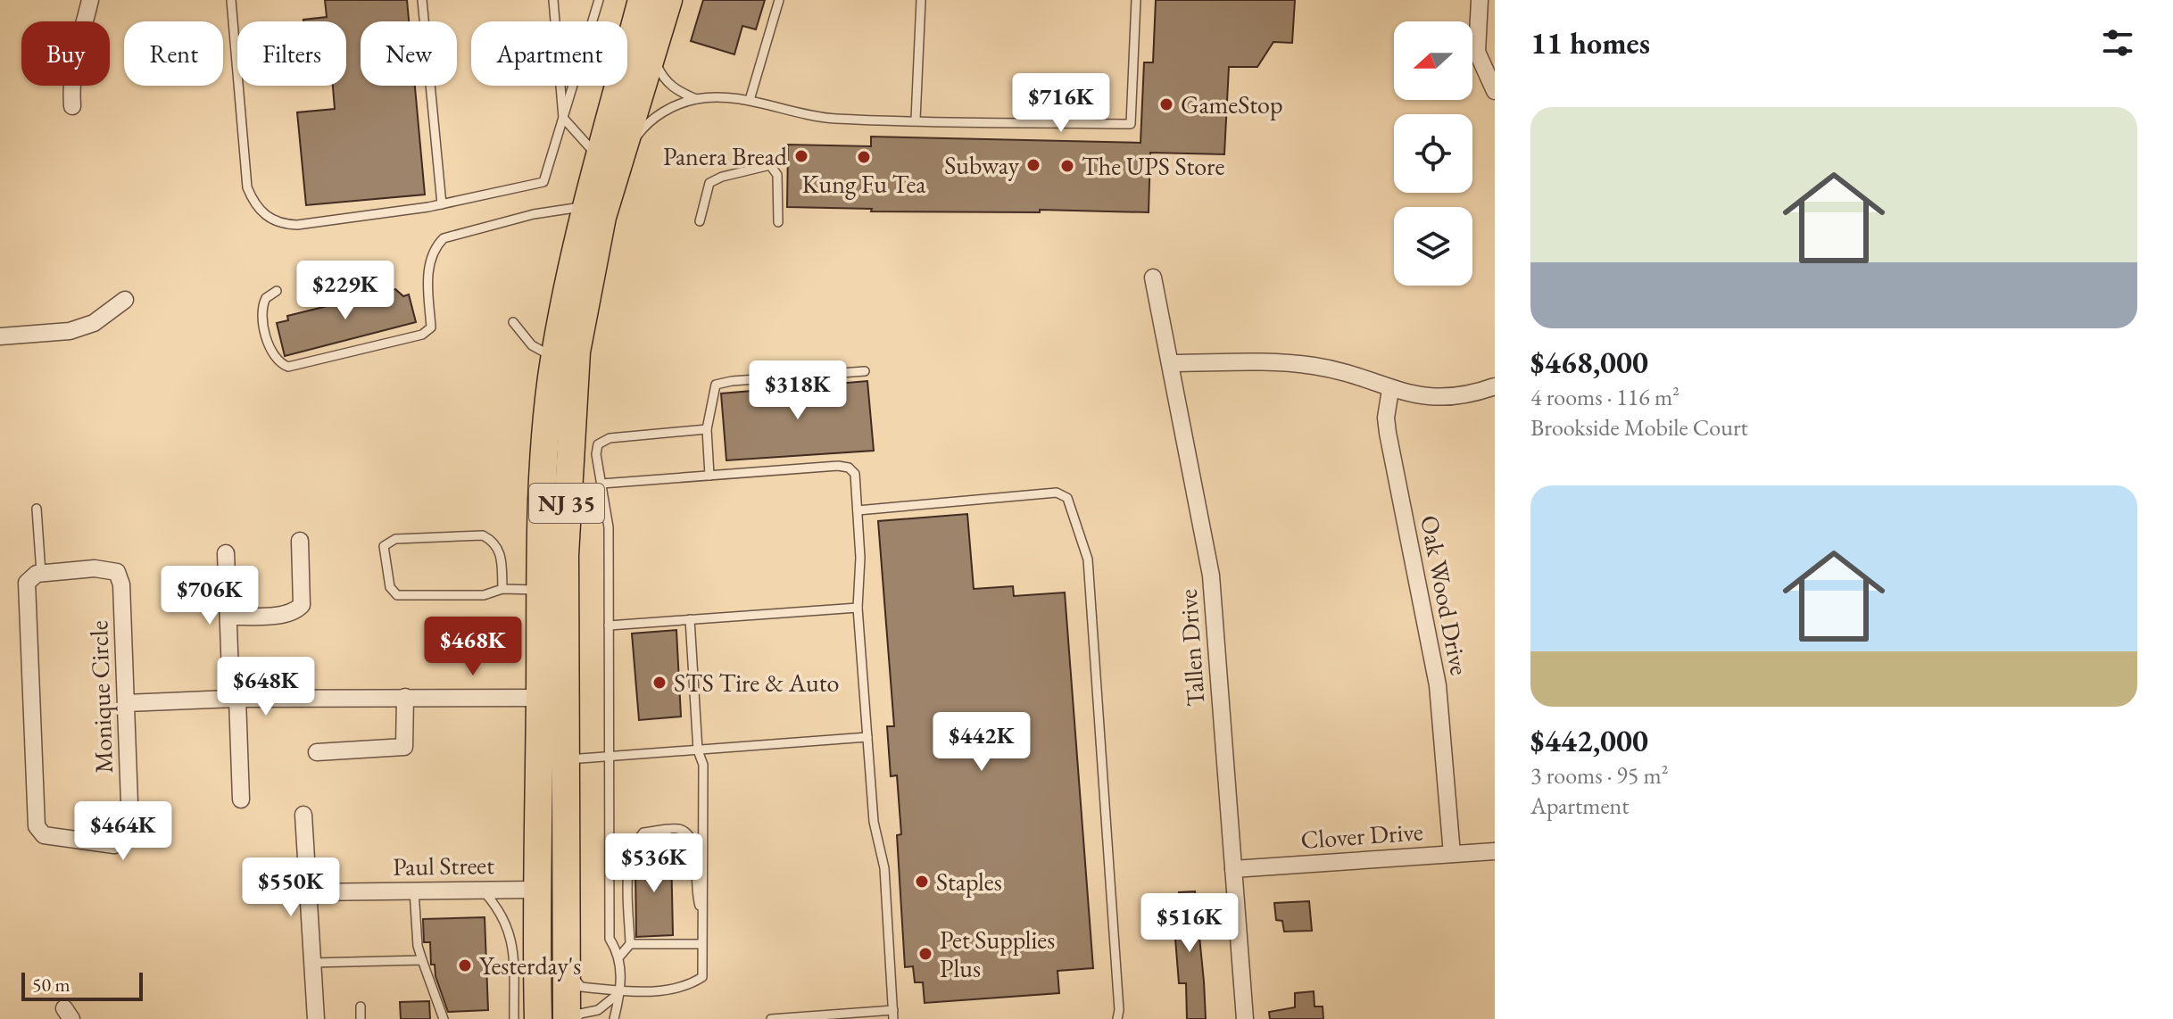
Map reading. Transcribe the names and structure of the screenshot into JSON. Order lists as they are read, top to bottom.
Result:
{
  "streets": {
    "highway": ["NJ 35"],
    "street": [
      "Oak Wood Drive",
      "Tallen Drive",
      "Monique Circle",
      "Clover Drive",
      "Paul Street"
    ]
  },
  "crossings": [
    ["NJ 35", "Paul Street"],
    ["Oak Wood Drive", "Clover Drive"],
    ["Tallen Drive", "Clover Drive"]
  ],
  "places": [
    "GameStop",
    "Panera Bread",
    "Kung Fu Tea",
    "Subway",
    "The UPS Store",
    "STS Tire & Auto",
    "Staples",
    "Pet Supplies Plus",
    "Yesterday's"
  ],
  "scale_bar": "50 m",
  "north": "left",
  "page": {
    "heading": "11 homes",
    "chip": [
      "Buy",
      "Rent",
      "Filters",
      "New",
      "Apartment"
    ],
    "price": [
      "$716K",
      "$229K",
      "$318K",
      "$706K",
      "$468K",
      "$648K",
      "$442K",
      "$464K",
      "$536K",
      "$550K",
      "$516K"
    ],
    "list": [
      {
        "name": "$468,000",
        "note": "4 rooms · 116 m² · Brookside Mobile Court"
      },
      {
        "name": "$442,000",
        "note": "3 rooms · 95 m² · Apartment"
      }
    ],
    "scale": "50 m"
  }
}
